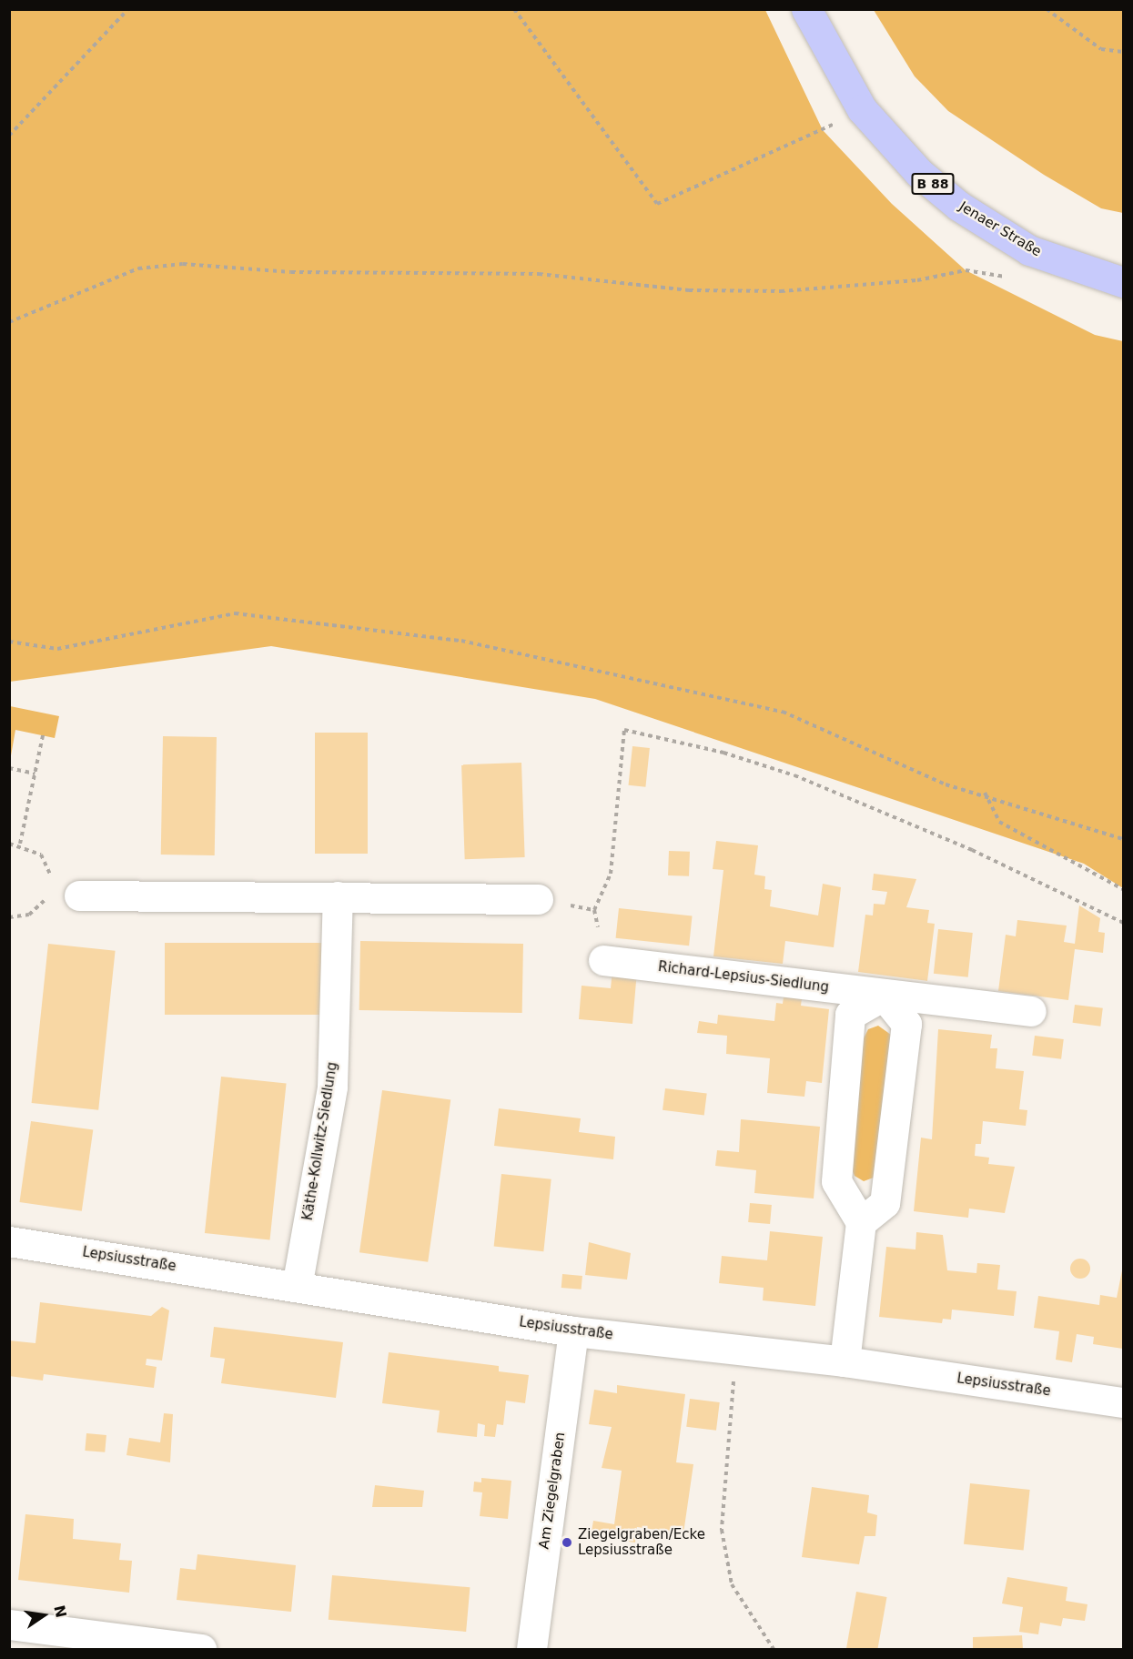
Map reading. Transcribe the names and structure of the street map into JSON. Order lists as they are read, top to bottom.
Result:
{
  "streets": {
    "main road": ["B 88", "Jenaer Straße"],
    "street": [
      "Richard-Lepsius-Siedlung",
      "Käthe-Kollwitz-Siedlung",
      "Lepsiusstraße",
      "Am Ziegelgraben"
    ]
  },
  "crossings": [
    ["Käthe-Kollwitz-Siedlung", "Lepsiusstraße"],
    ["Lepsiusstraße", "Am Ziegelgraben"]
  ],
  "places": ["Ziegelgraben/Ecke Lepsiusstraße"],
  "north": "right"
}
